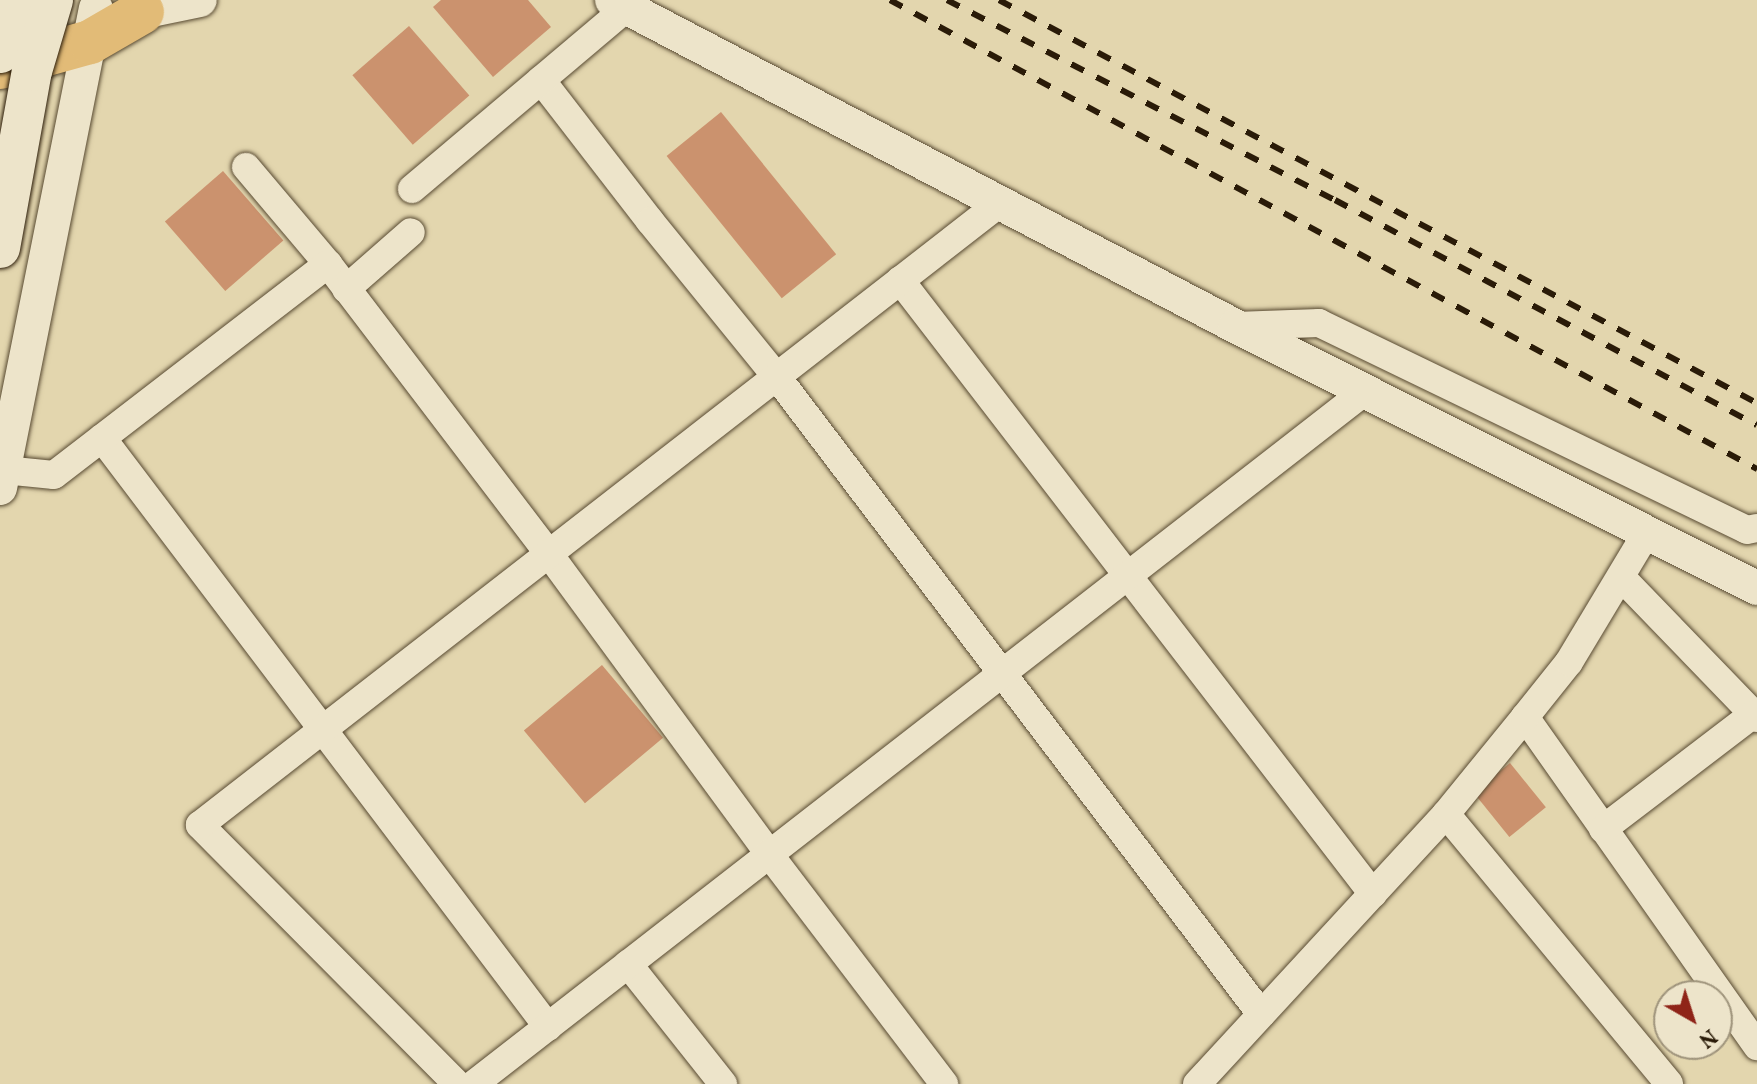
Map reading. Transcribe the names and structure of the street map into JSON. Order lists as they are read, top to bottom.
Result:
{
  "north": "bottom right"
}
